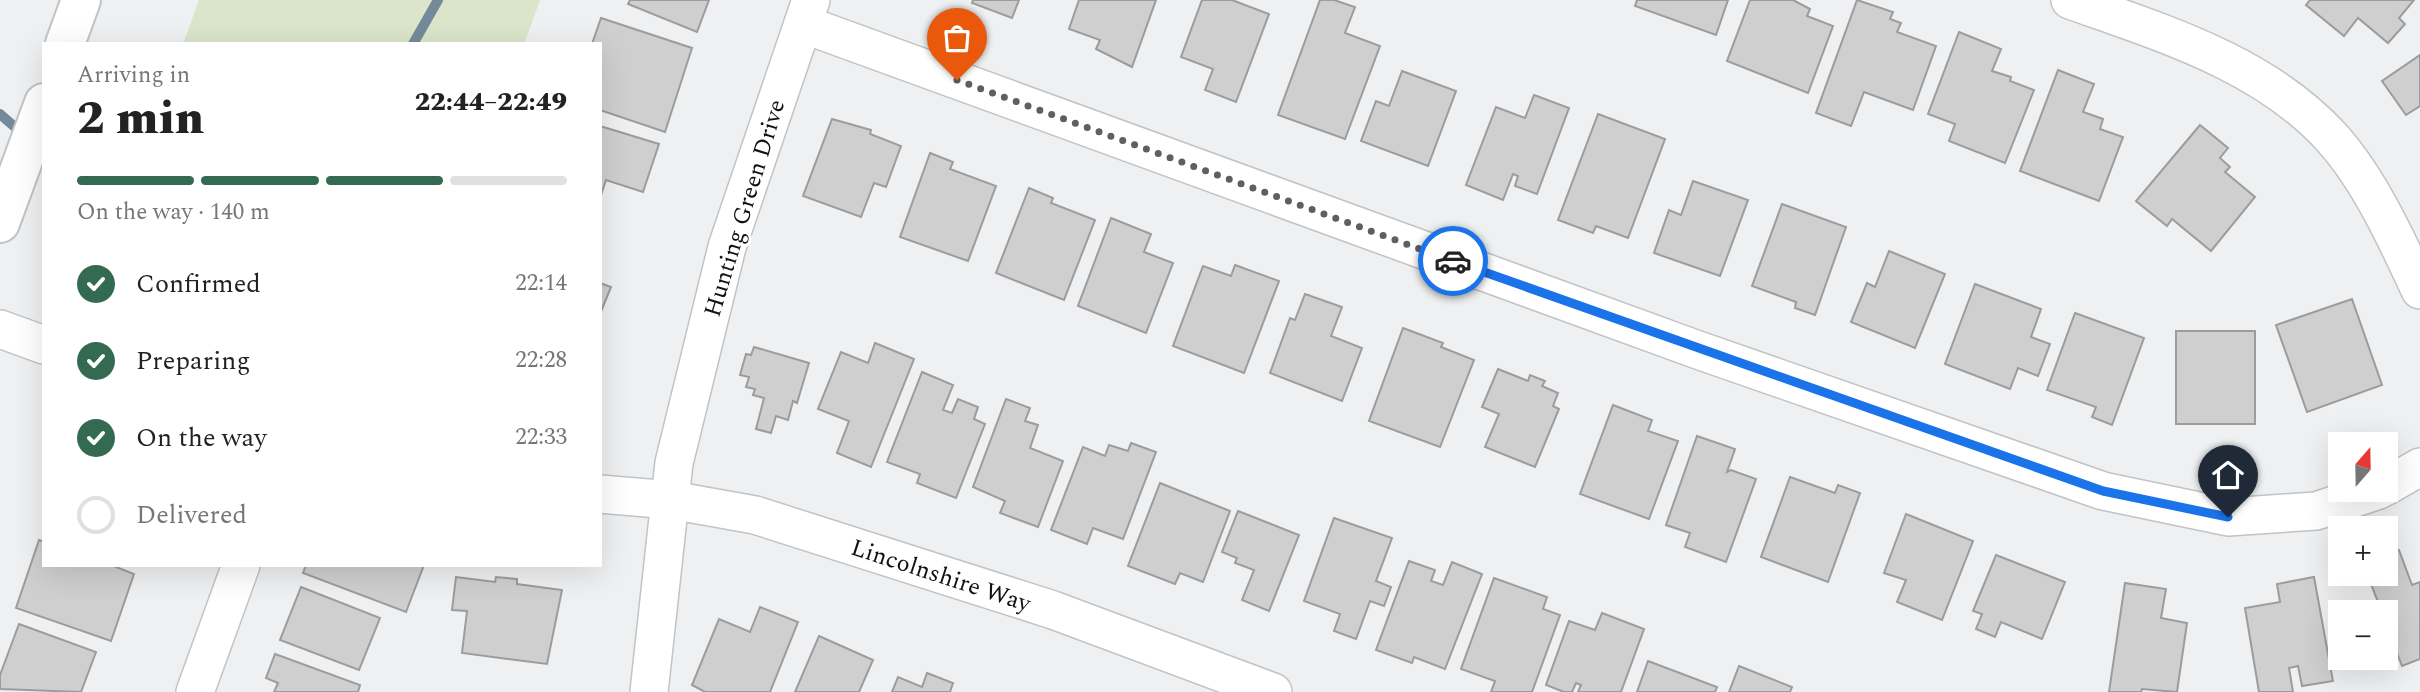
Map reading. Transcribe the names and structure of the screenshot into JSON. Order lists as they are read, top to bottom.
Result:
{
  "streets": {
    "street": ["Hunting Green Drive", "Lincolnshire Way"]
  },
  "crossings": [
    ["Hunting Green Drive", "Lincolnshire Way"]
  ],
  "north": "top",
  "page": {
    "heading": ["2 min", "Arriving in", "22:44–22:49"],
    "bar": "On the way · 140 m",
    "list": [
      ["Confirmed", "22:14"],
      ["Preparing", "22:28"],
      ["On the way", "22:33"],
      "Delivered"
    ],
    "map_buttons": ["+", "−"]
  }
}
